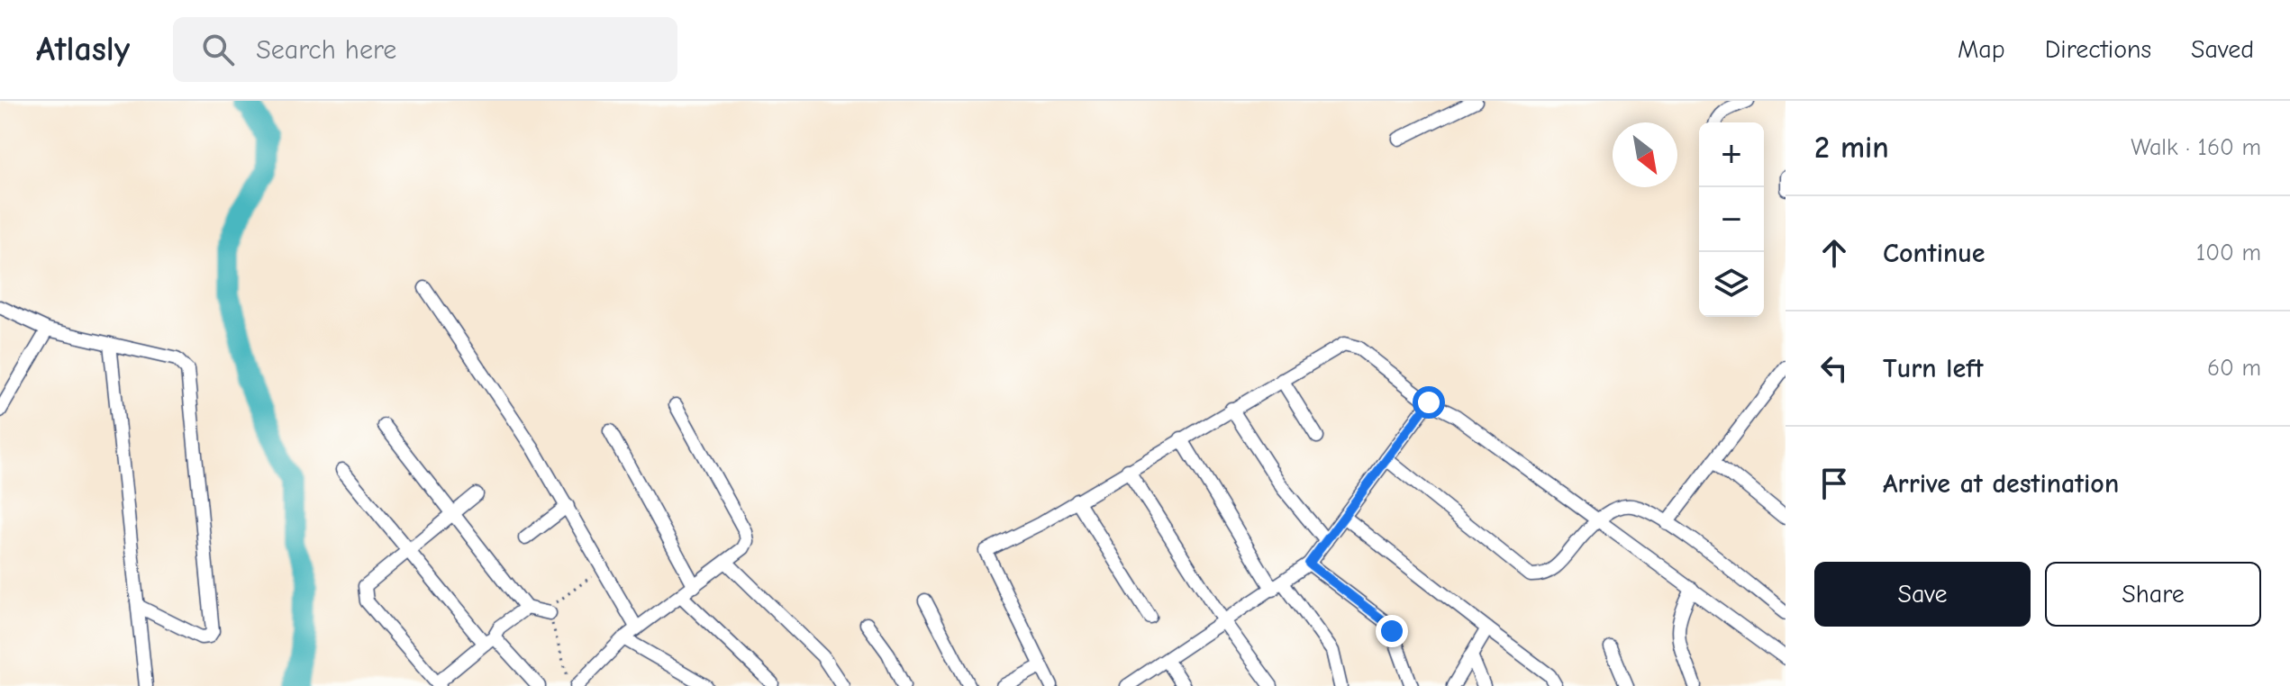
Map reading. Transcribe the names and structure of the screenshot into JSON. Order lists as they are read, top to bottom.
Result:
{
  "north": "bottom right",
  "page": {
    "header": "Atlasly",
    "search": "Search here",
    "nav": ["Map", "Directions", "Saved"],
    "heading": ["2 min", "Walk · 160 m"],
    "map_buttons": ["+", "−"],
    "list": [
      ["Continue", "100 m"],
      ["Turn left", "60 m"],
      "Arrive at destination"
    ],
    "buttons": ["Save", "Share"]
  }
}
